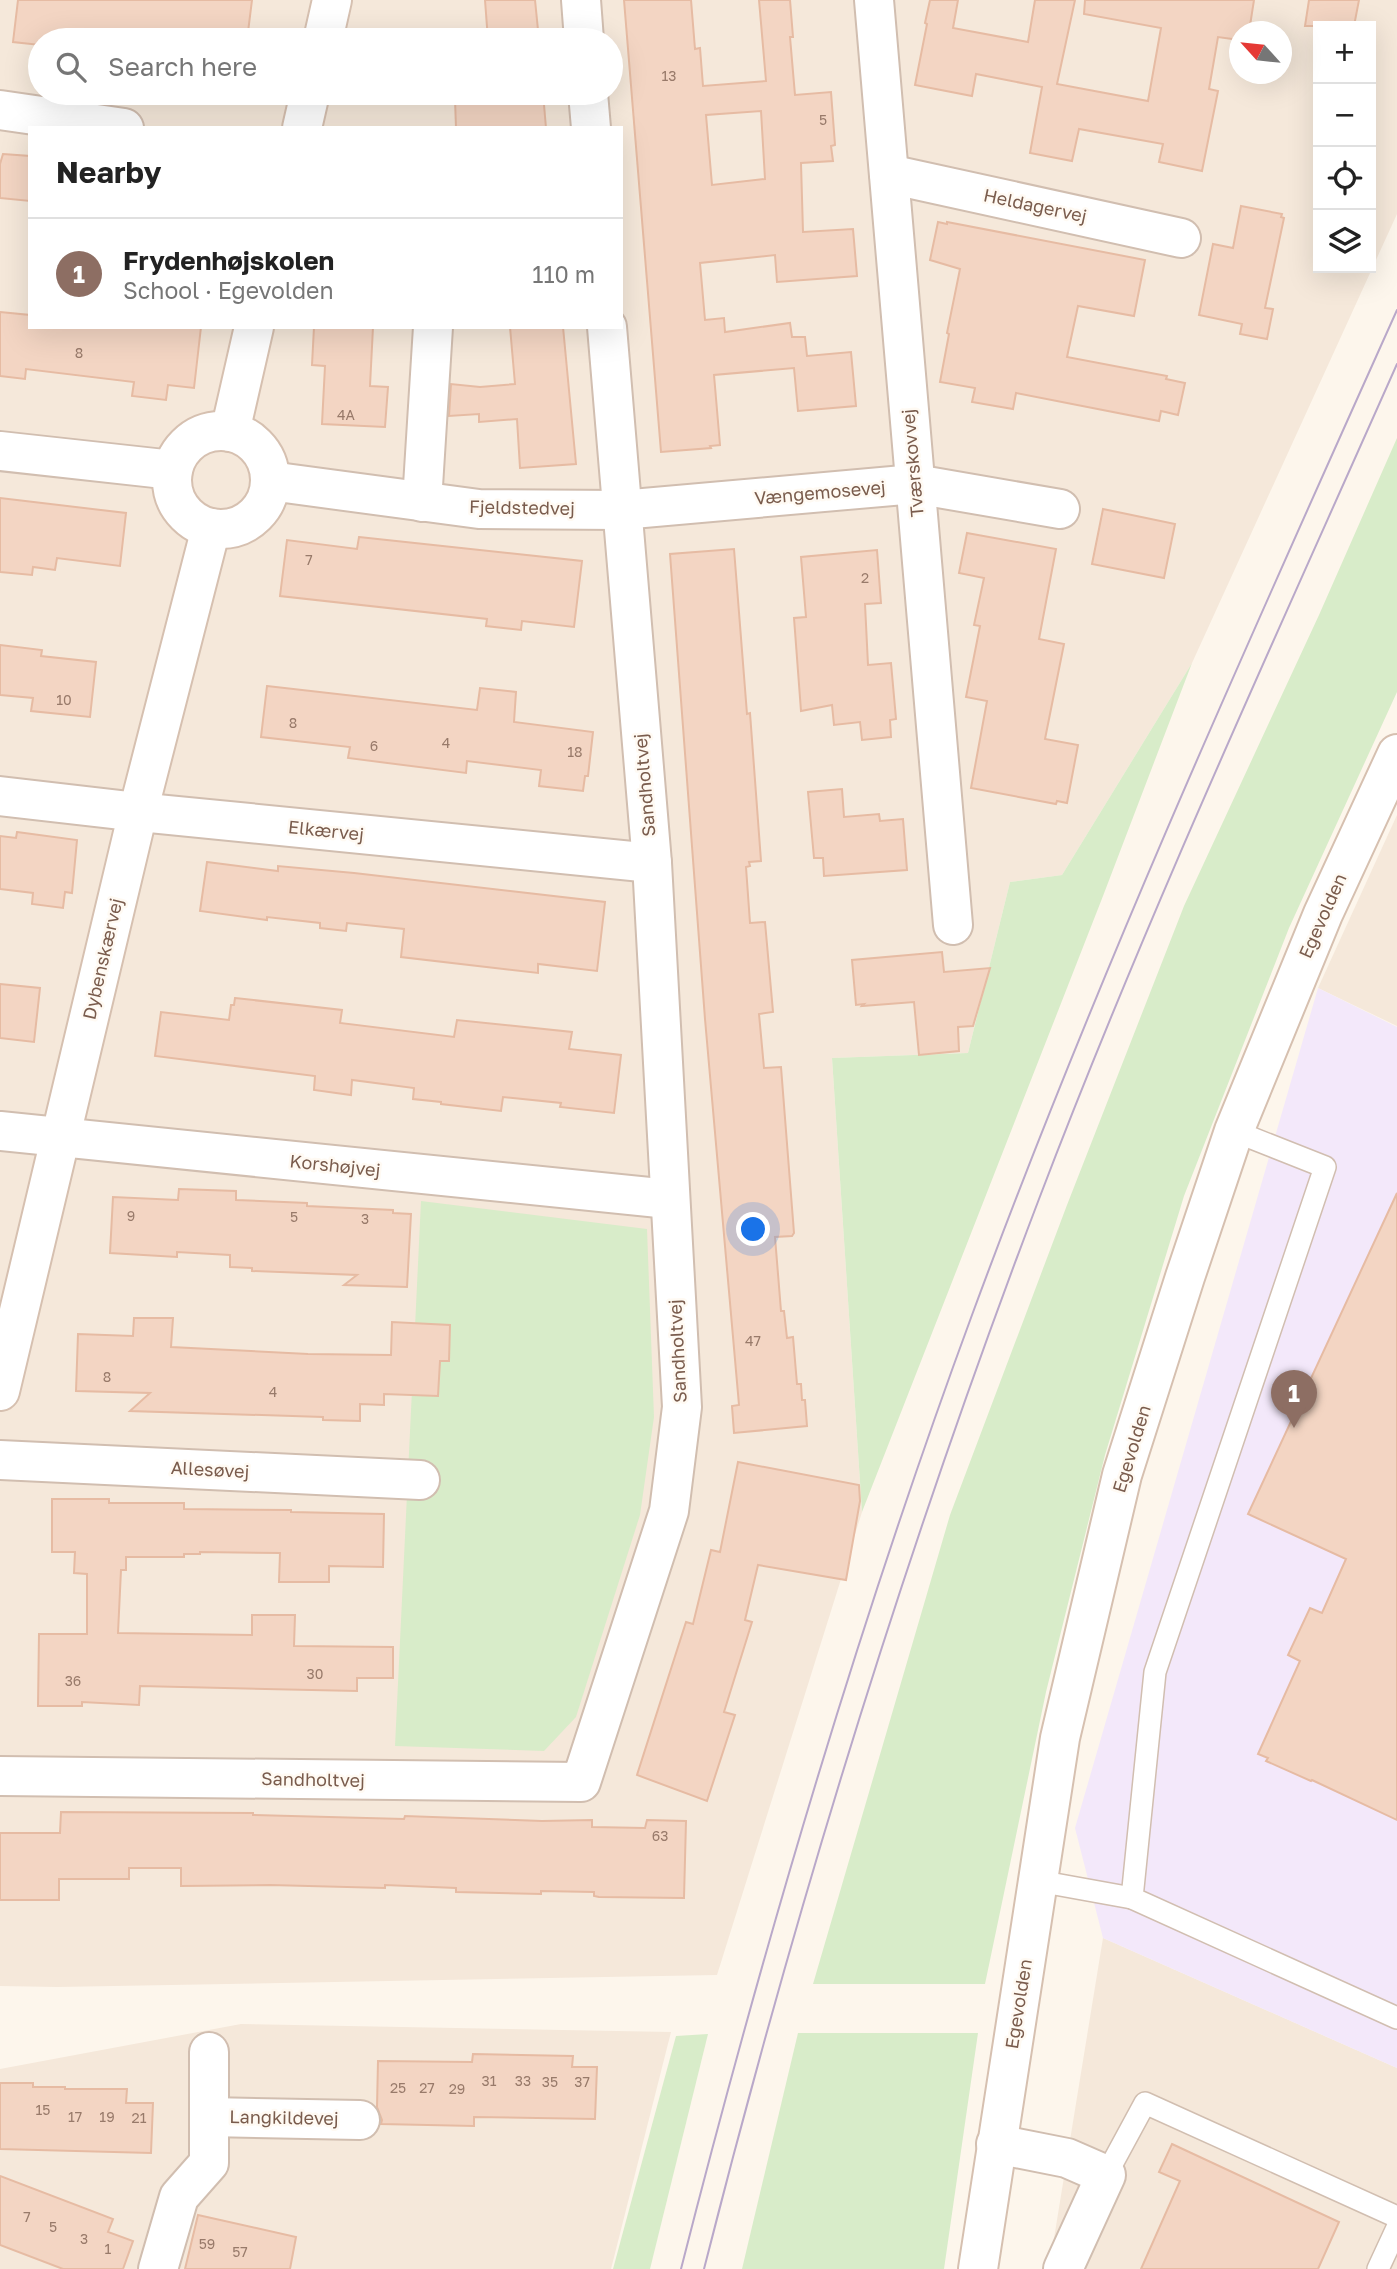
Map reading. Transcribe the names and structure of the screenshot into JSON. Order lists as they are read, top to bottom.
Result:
{
  "streets": {
    "street": [
      "Heldagervej",
      "Tværskovvej",
      "Vængemosevej",
      "Fjeldstedvej",
      "Sandholtvej",
      "Elkærvej",
      "Egevolden",
      "Dybenskærvej",
      "Korshøjvej",
      "Allesøvej",
      "Langkildevej"
    ]
  },
  "crossings": [
    ["Heldagervej", "Tværskovvej"],
    ["Tværskovvej", "Vængemosevej"],
    ["Vængemosevej", "Fjeldstedvej"],
    ["Vængemosevej", "Sandholtvej"],
    ["Fjeldstedvej", "Sandholtvej"],
    ["Fjeldstedvej", "Dybenskærvej"],
    ["Sandholtvej", "Elkærvej"],
    ["Sandholtvej", "Korshøjvej"],
    ["Elkærvej", "Dybenskærvej"],
    ["Dybenskærvej", "Korshøjvej"]
  ],
  "house_numbers": [
    "13",
    "5",
    "8",
    "4A",
    "7",
    "2",
    "10",
    "8",
    "4",
    "6",
    "18",
    "9",
    "5",
    "3",
    "47",
    "8",
    "4",
    "30",
    "36",
    "63",
    "31",
    "33",
    "35",
    "37",
    "25",
    "27",
    "29",
    "15",
    "17",
    "19",
    "21",
    "7",
    "5",
    "3",
    "59",
    "1",
    "57"
  ],
  "north": "top left",
  "page": {
    "map_buttons": ["+", "−"],
    "search": "Search here",
    "heading": "Nearby",
    "list": [
      {
        "mark": "1",
        "name": "Frydenhøjskolen",
        "note": "School · Egevolden",
        "value": "110 m"
      }
    ],
    "pins": "1"
  }
}
